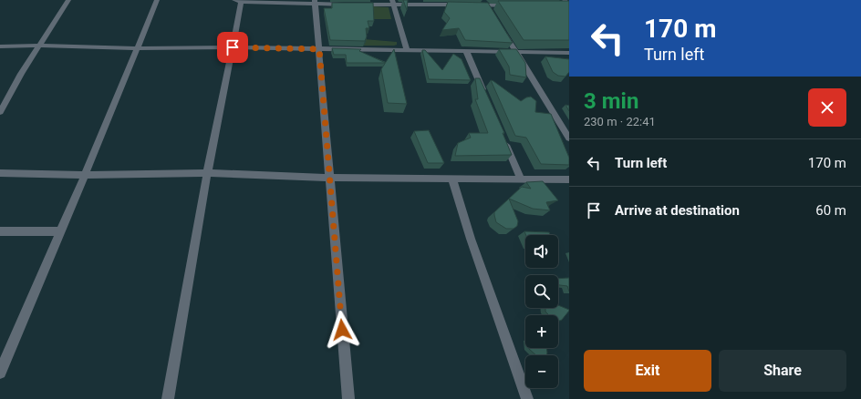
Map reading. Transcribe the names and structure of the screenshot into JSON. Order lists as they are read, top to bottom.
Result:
{
  "page": {
    "turn": ["170 m", "Turn left"],
    "heading": ["3 min", "230 m · 22:41"],
    "list": [
      {
        "name": "Turn left",
        "value": "170 m"
      },
      {
        "name": "Arrive at destination",
        "value": "60 m"
      }
    ],
    "map_buttons": ["+", "−"],
    "buttons": ["Exit", "Share"]
  }
}
